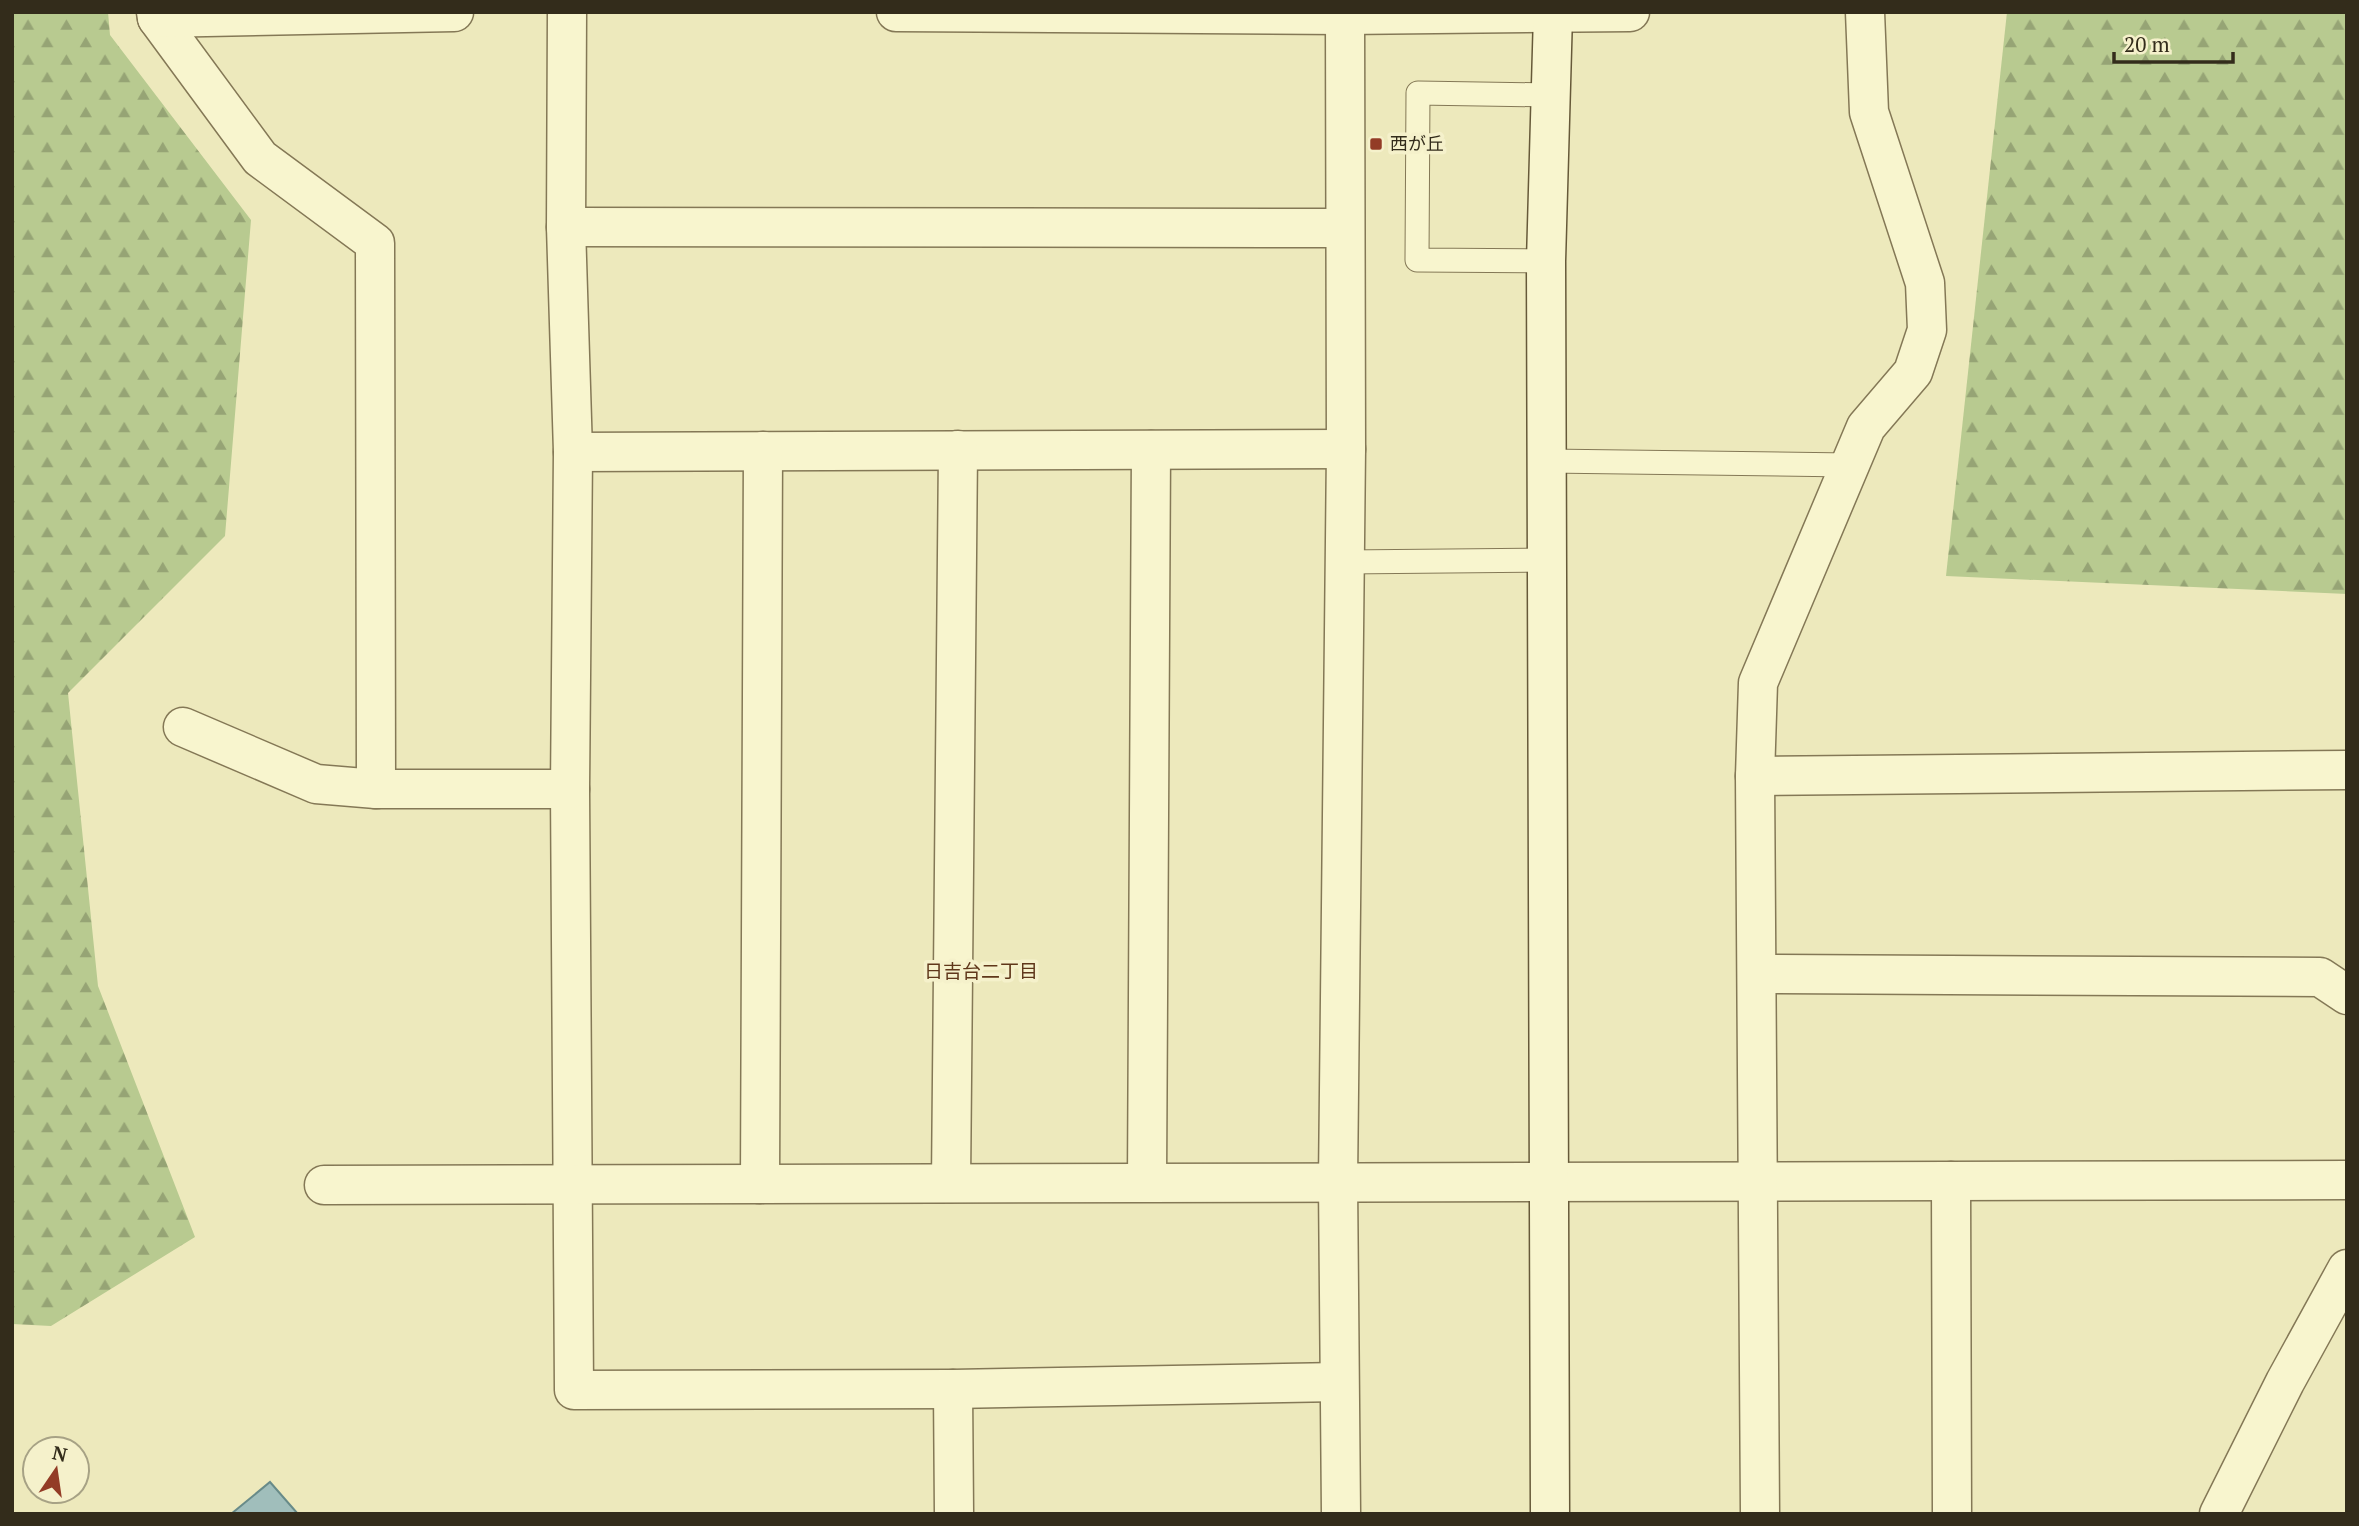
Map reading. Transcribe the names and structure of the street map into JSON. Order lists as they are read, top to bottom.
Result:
{
  "districts": ["日吉台二丁目"],
  "places": {
    "transit": ["西が丘"]
  },
  "scale_bar": "20 m",
  "north": "top"
}
